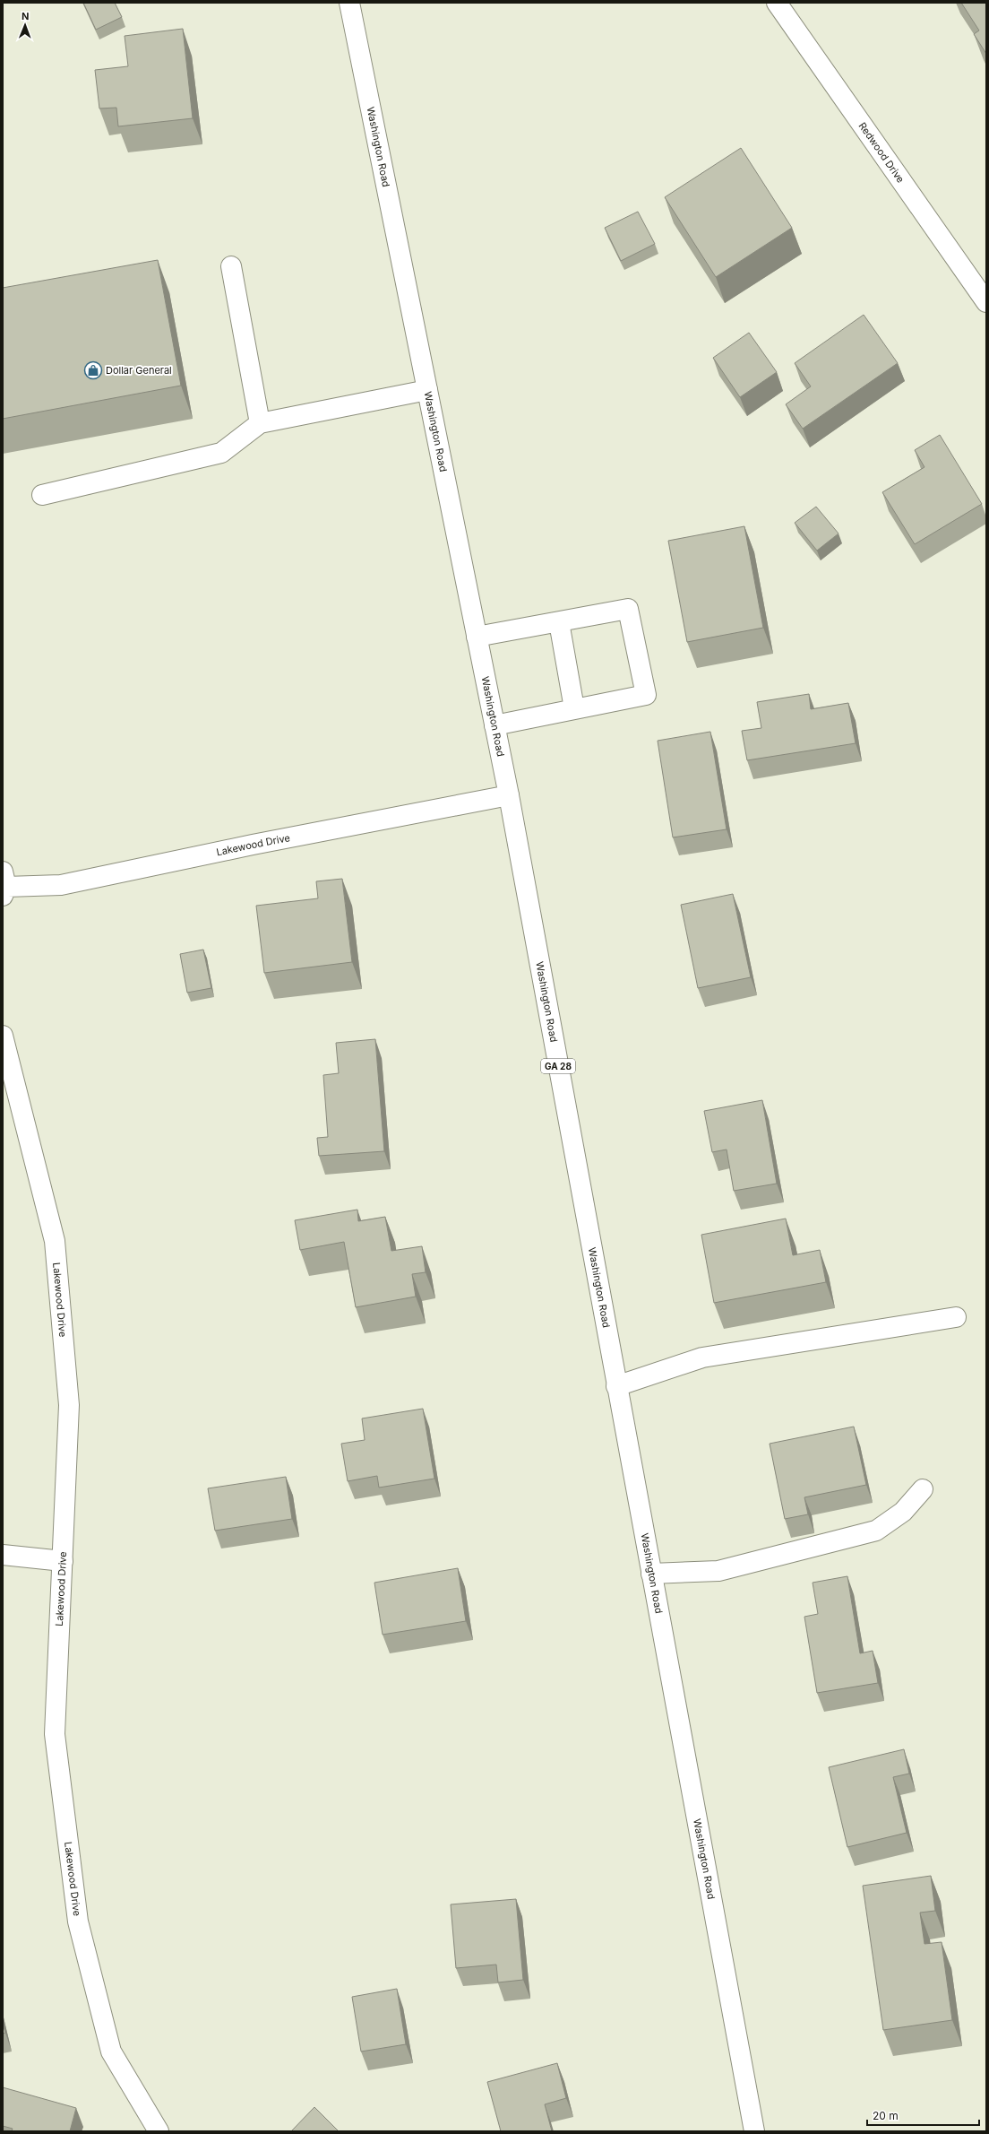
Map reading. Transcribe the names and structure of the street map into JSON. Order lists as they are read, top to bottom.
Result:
{
  "streets": {
    "main road": [
      "Washington Road",
      "Redwood Drive",
      "Lakewood Drive",
      "GA 28"
    ]
  },
  "crossings": [
    ["Washington Road", "Lakewood Drive"]
  ],
  "places": {
    "shop": ["Dollar General"]
  },
  "scale_bar": "20 m",
  "north": "top"
}
